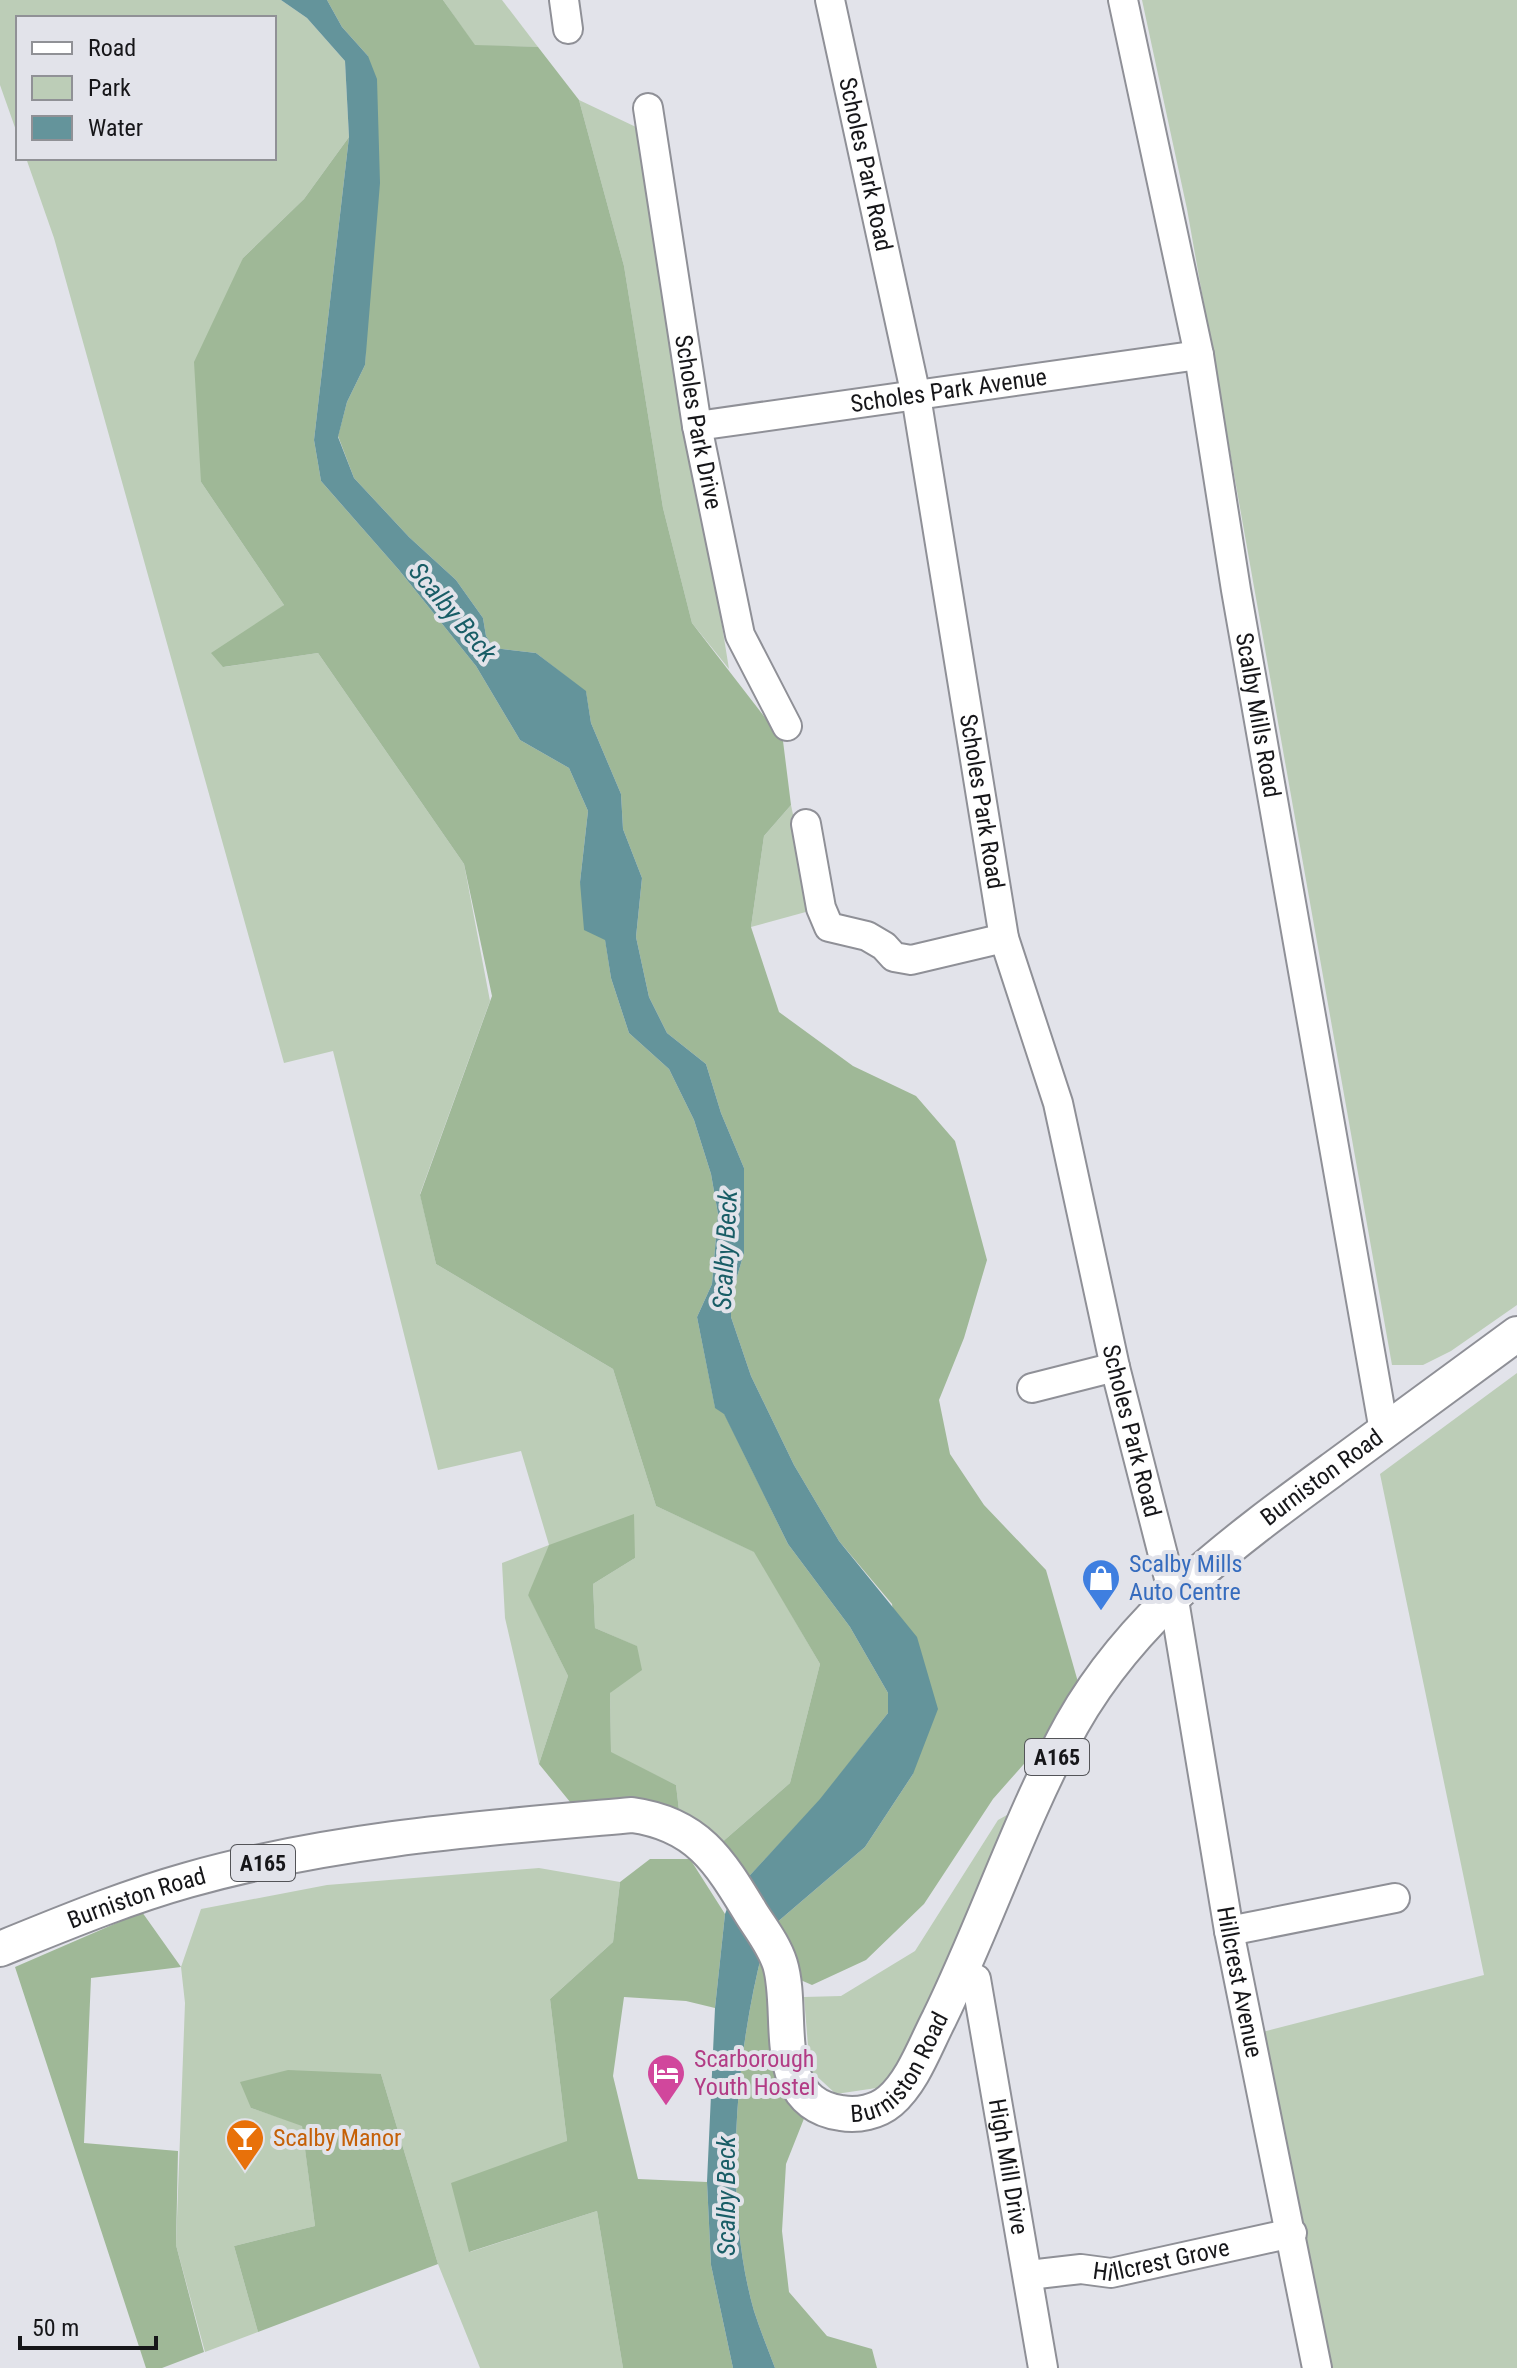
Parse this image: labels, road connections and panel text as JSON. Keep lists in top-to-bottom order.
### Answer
{
  "streets": {
    "main road": ["Burniston Road", "A165"],
    "street": [
      "Scholes Park Road",
      "Scholes Park Avenue",
      "Scholes Park Drive",
      "Scalby Mills Road",
      "Hillcrest Avenue",
      "High Mill Drive",
      "Hillcrest Grove"
    ]
  },
  "crossings": [
    ["Scholes Park Road", "Scholes Park Avenue"],
    ["Scholes Park Road", "Burniston Road"],
    ["Scholes Park Road", "Hillcrest Avenue"],
    ["Scholes Park Avenue", "Scholes Park Drive"],
    ["Scholes Park Avenue", "Scalby Mills Road"],
    ["Scalby Mills Road", "Burniston Road"],
    ["Burniston Road", "Hillcrest Avenue"],
    ["Burniston Road", "High Mill Drive"],
    ["Hillcrest Avenue", "Hillcrest Grove"],
    ["High Mill Drive", "Hillcrest Grove"]
  ],
  "water": ["Scalby Beck"],
  "places": {
    "shop": ["Scalby Mills Auto Centre"],
    "hotel": ["Scarborough Youth Hostel"],
    "bar": ["Scalby Manor"]
  },
  "legend": ["Road", "Park", "Water"],
  "scale_bar": "50 m"
}
